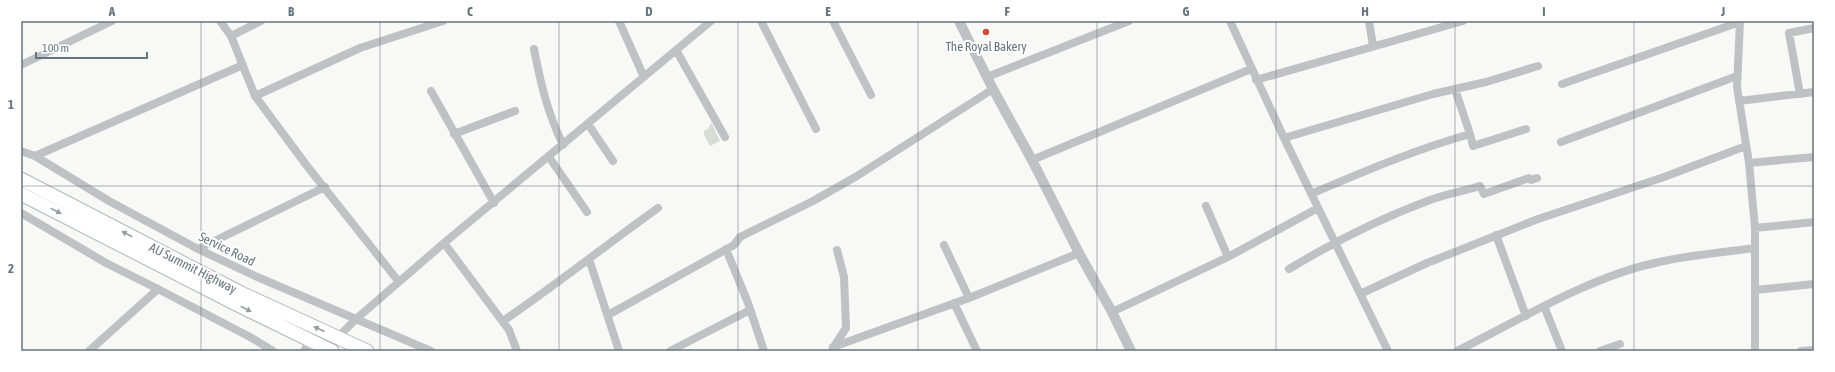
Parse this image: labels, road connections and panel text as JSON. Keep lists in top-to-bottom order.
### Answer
{
  "streets": {
    "main road": ["AU Summit Highway"],
    "street": ["Service Road"]
  },
  "places": ["The Royal Bakery"],
  "scale_bar": "100 m",
  "grid": {
    "columns": [
      "A",
      "B",
      "C",
      "D",
      "E",
      "F",
      "G",
      "H",
      "I",
      "J"
    ],
    "rows": ["1", "2"]
  }
}
